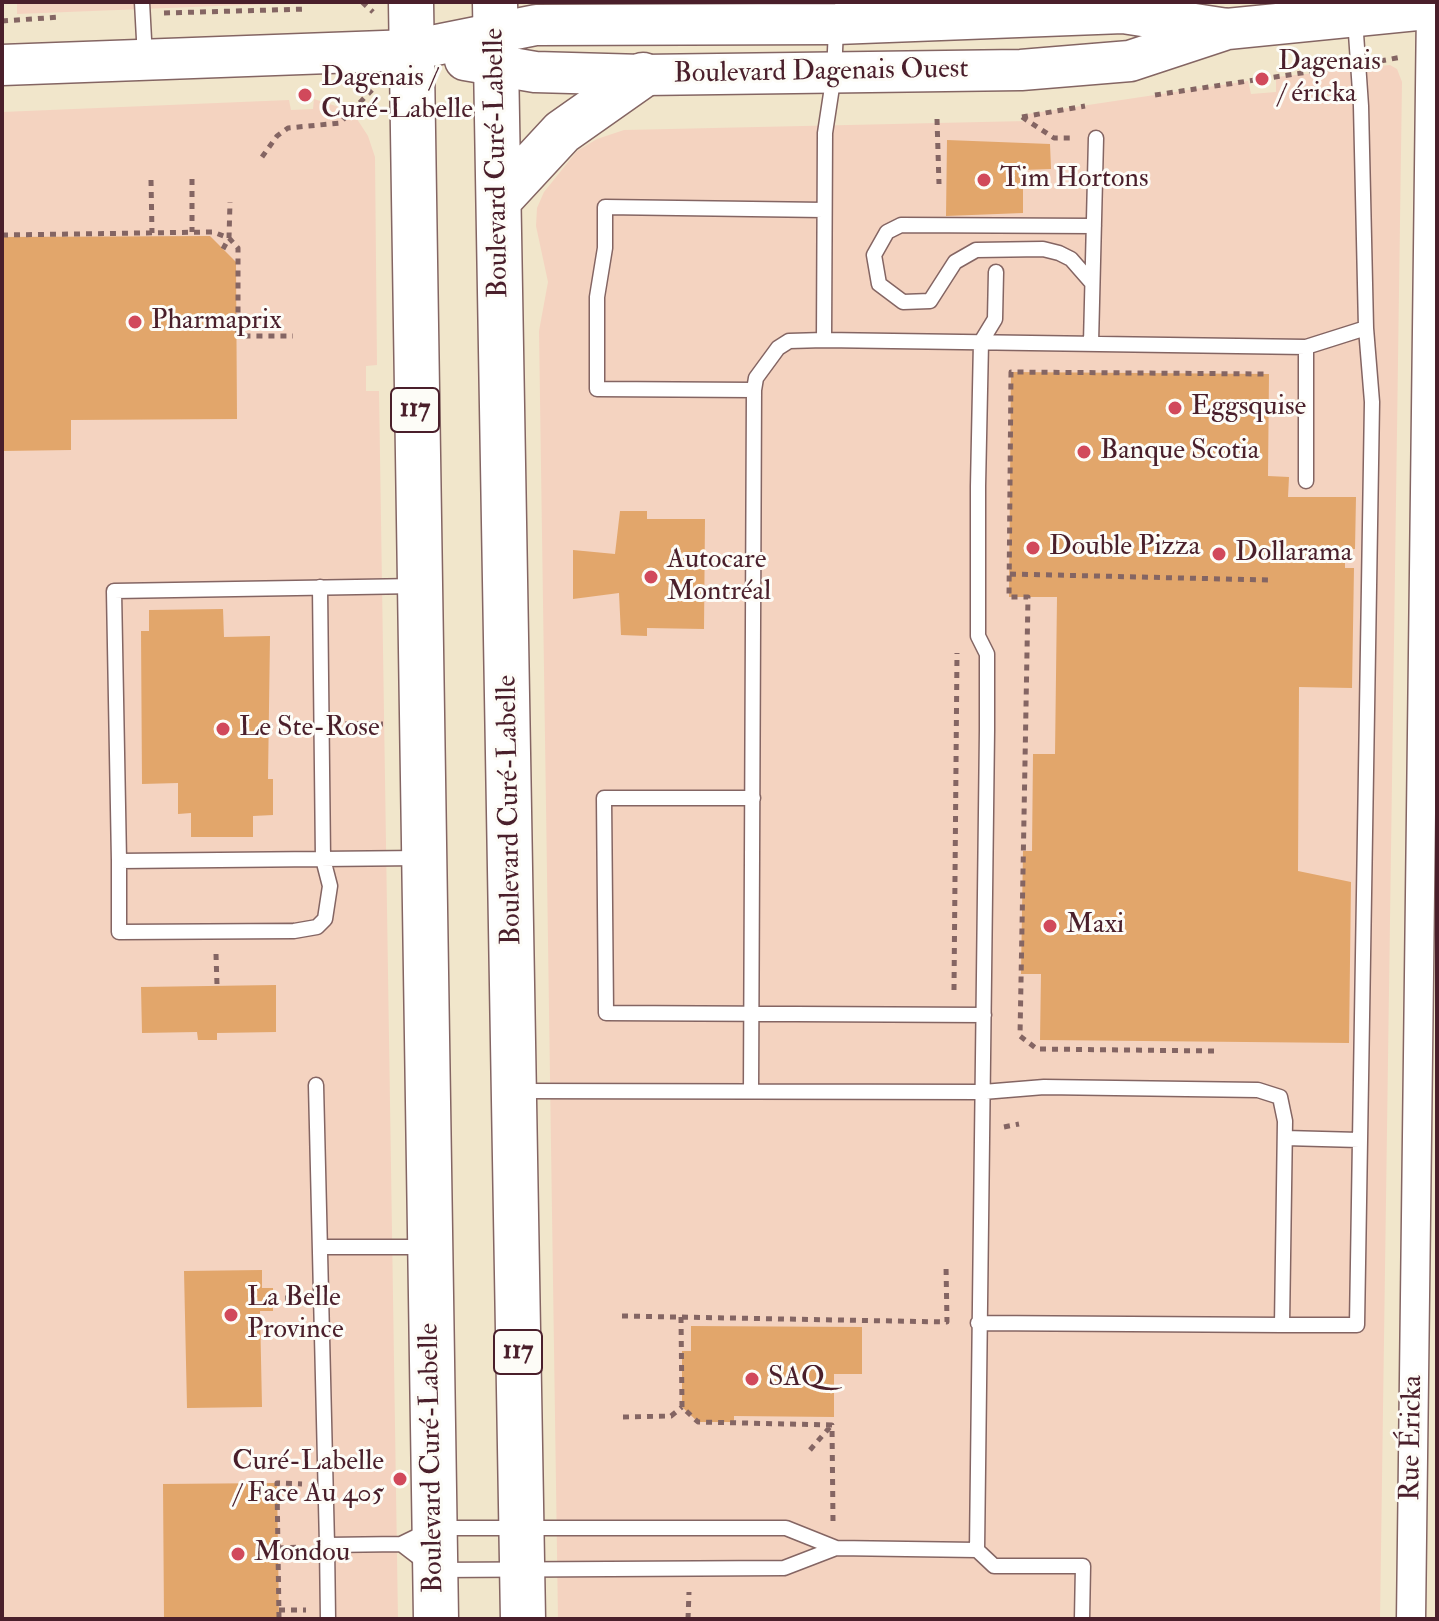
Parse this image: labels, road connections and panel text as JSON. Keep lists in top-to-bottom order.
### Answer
{
  "streets": {
    "main road": ["Boulevard Dagenais Ouest", "Boulevard Curé-Labelle", "117"],
    "street": ["Rue Éricka"]
  },
  "crossings": [
    ["Boulevard Dagenais Ouest", "Boulevard Curé-Labelle"],
    ["Boulevard Dagenais Ouest", "Rue Éricka"]
  ],
  "places": [
    "Dagenais / éricka",
    "Dagenais / Curé-Labelle",
    "Tim Hortons",
    "Pharmaprix",
    "Eggsquise",
    "Banque Scotia",
    "Double Pizza",
    "Dollarama",
    "Autocare Montréal",
    "Le Ste-Rose",
    "Maxi",
    "La Belle Province",
    "SAQ",
    "Curé-Labelle / Face Au 405",
    "Mondou"
  ]
}
